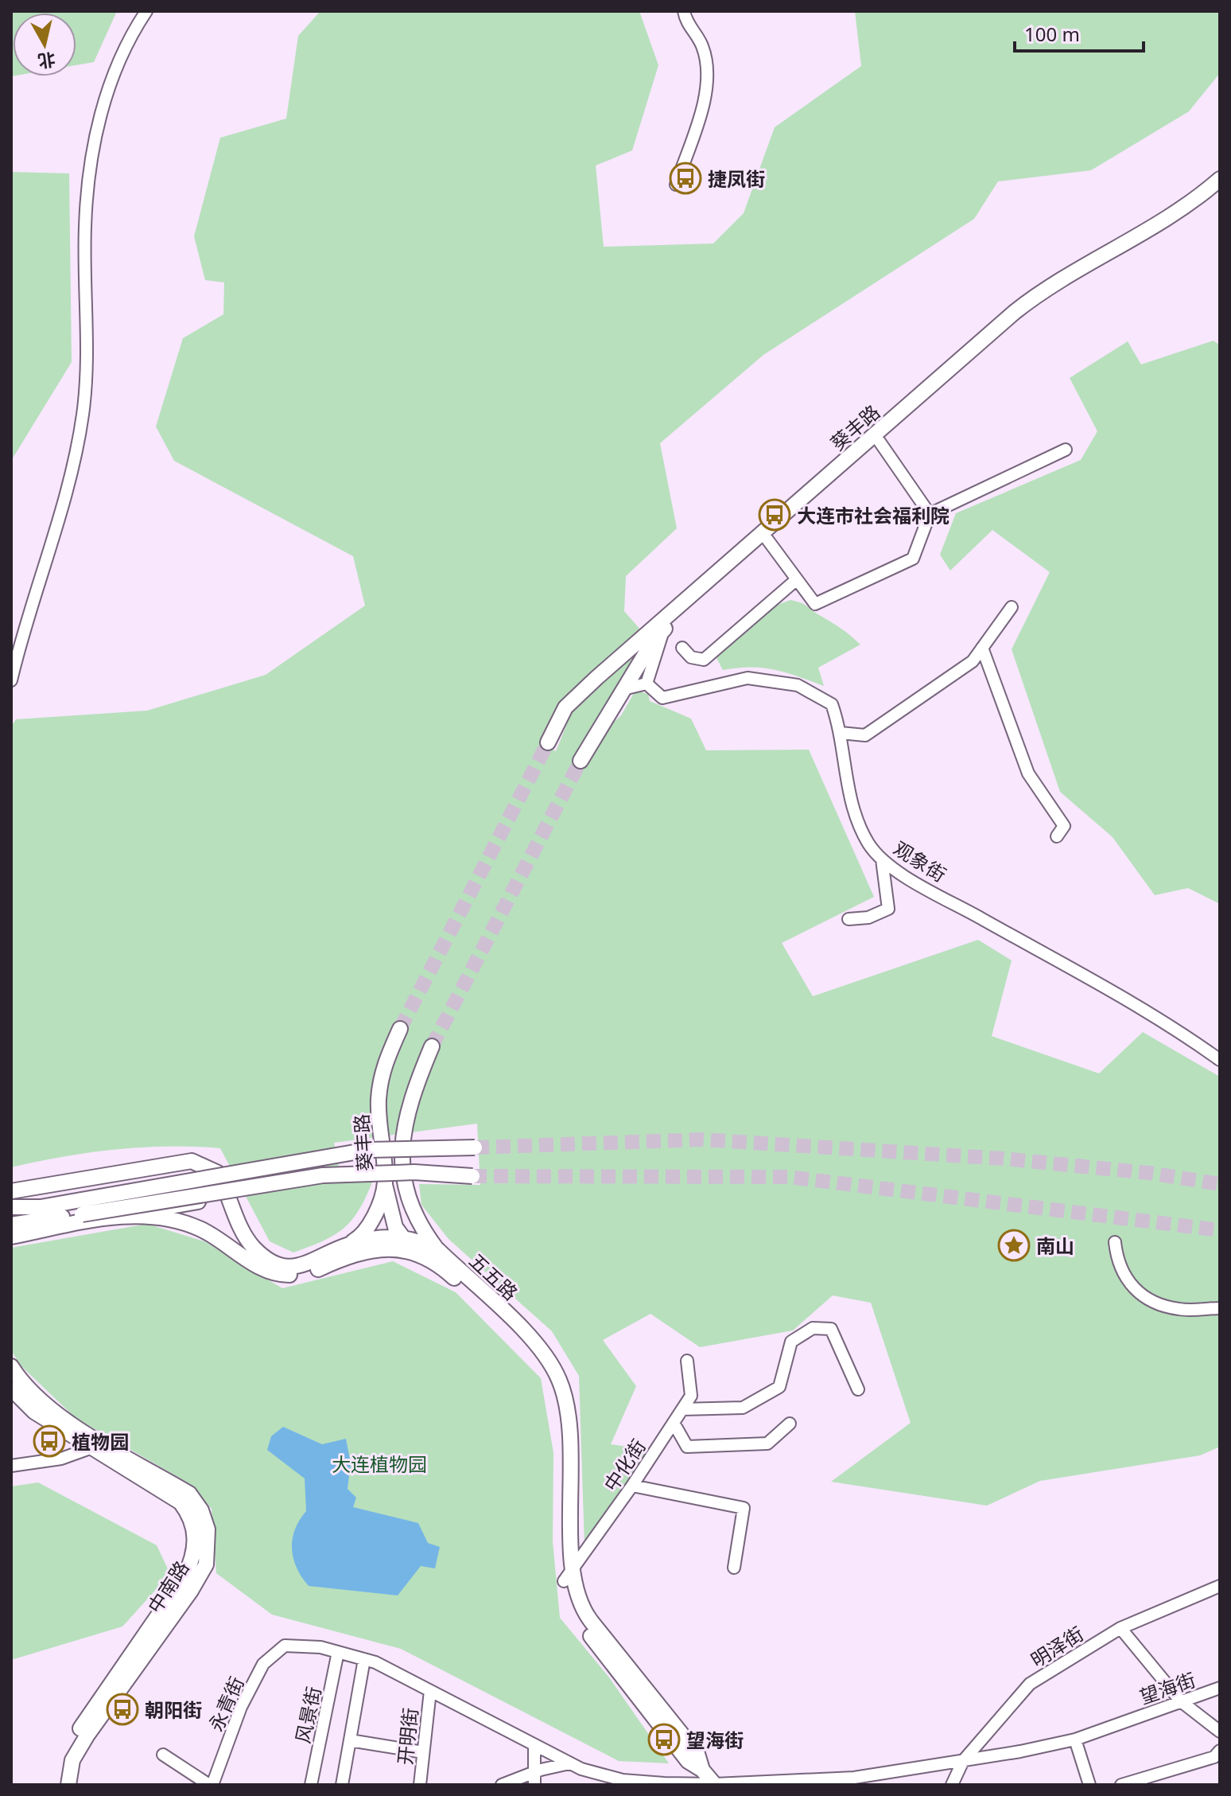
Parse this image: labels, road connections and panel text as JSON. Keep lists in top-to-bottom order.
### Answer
{
  "streets": {
    "main road": ["葵丰路", "五五路", "中南路"],
    "street": [
      "观象街",
      "中化街",
      "明泽街",
      "望海街",
      "永青街",
      "风景街",
      "开明街"
    ]
  },
  "crossings": [
    ["葵丰路", "五五路"],
    ["五五路", "中化街"],
    ["五五路", "望海街"],
    ["明泽街", "望海街"],
    ["望海街", "永青街"],
    ["望海街", "风景街"],
    ["望海街", "开明街"]
  ],
  "parks": ["大连植物园"],
  "places": {
    "bus stop": [
      "捷凤街",
      "大连市社会福利院",
      "植物园",
      "朝阳街",
      "望海街"
    ],
    "place": ["南山"]
  },
  "scale_bar": "100 m",
  "north": "bottom"
}
